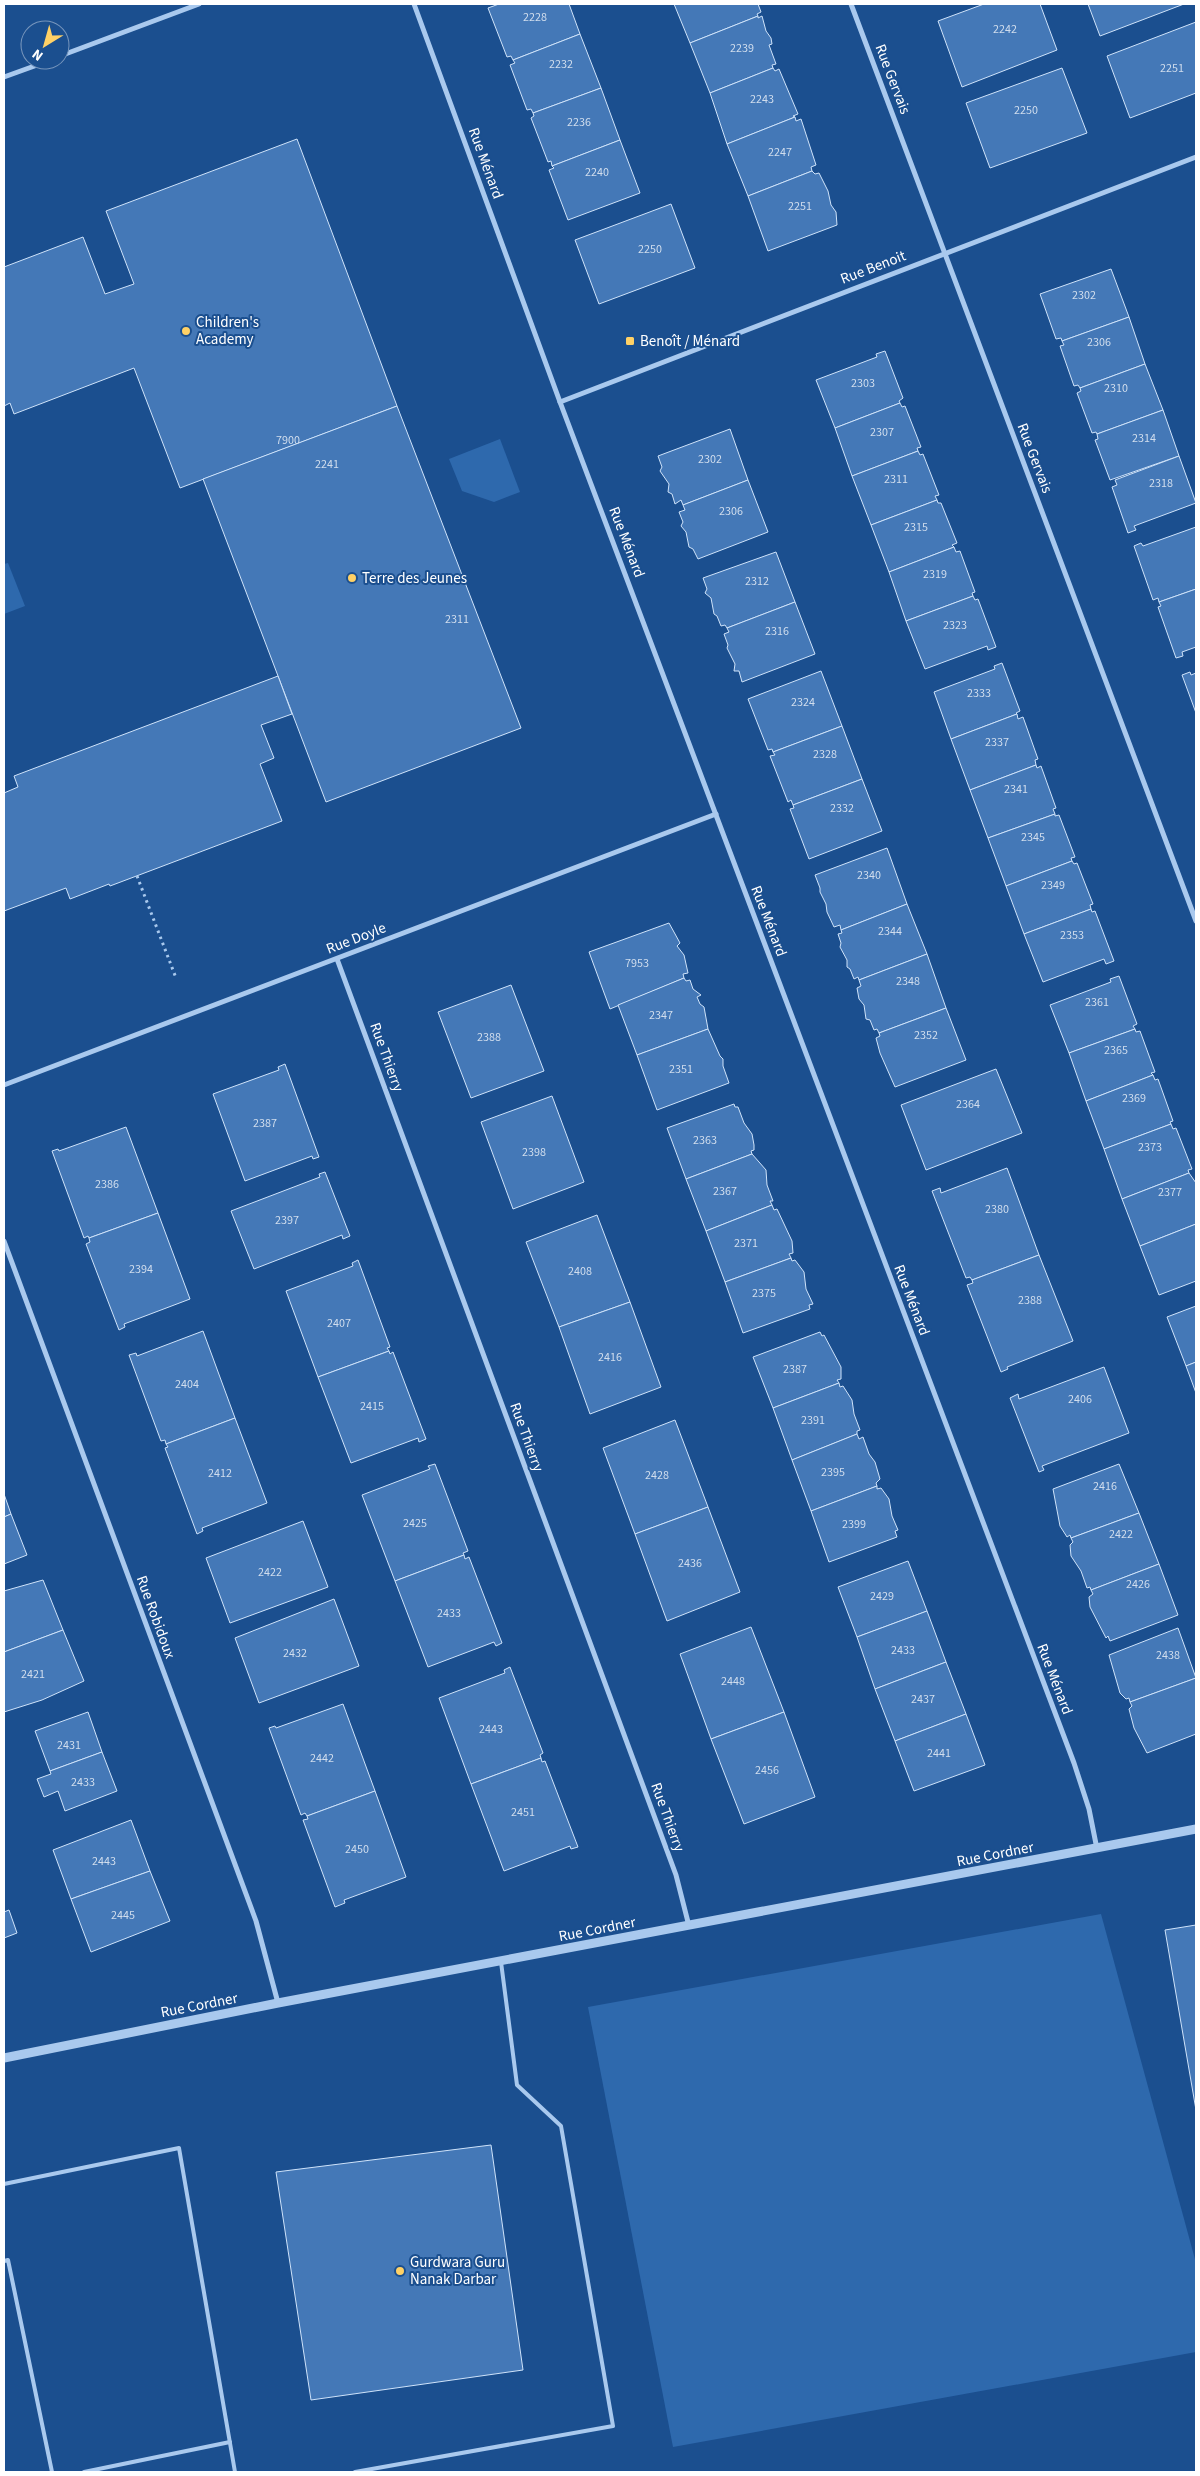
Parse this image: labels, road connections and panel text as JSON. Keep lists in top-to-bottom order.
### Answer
{
  "streets": {
    "street": [
      "Rue Gervais",
      "Rue Ménard",
      "Rue Benoit",
      "Rue Doyle",
      "Rue Thierry",
      "Rue Robidoux",
      "Rue Cordner"
    ]
  },
  "crossings": [
    ["Rue Gervais", "Rue Benoit"],
    ["Rue Ménard", "Rue Benoit"],
    ["Rue Ménard", "Rue Doyle"],
    ["Rue Ménard", "Rue Cordner"],
    ["Rue Doyle", "Rue Thierry"],
    ["Rue Thierry", "Rue Cordner"],
    ["Rue Robidoux", "Rue Cordner"]
  ],
  "places": {
    "other": ["Children's Academy", "Terre des Jeunes", "Gurdwara Guru Nanak Darbar"],
    "transit": ["Benoît / Ménard"]
  },
  "house_numbers": [
    "2228",
    "2242",
    "2239",
    "2232",
    "2251",
    "2243",
    "2250",
    "2236",
    "2247",
    "2240",
    "2251",
    "2250",
    "2302",
    "2306",
    "2303",
    "2310",
    "2307",
    "2314",
    "7900",
    "2302",
    "2241",
    "2311",
    "2318",
    "2306",
    "2315",
    "2319",
    "2312",
    "2311",
    "2323",
    "2316",
    "2333",
    "2324",
    "2337",
    "2328",
    "2341",
    "2332",
    "2345",
    "2340",
    "2349",
    "2344",
    "2353",
    "7953",
    "2348",
    "2361",
    "2347",
    "2352",
    "2388",
    "2365",
    "2351",
    "2369",
    "2364",
    "2387",
    "2363",
    "2373",
    "2398",
    "2386",
    "2367",
    "2377",
    "2380",
    "2397",
    "2371",
    "2394",
    "2408",
    "2375",
    "2388",
    "2407",
    "2416",
    "2387",
    "2404",
    "2406",
    "2415",
    "2391",
    "2395",
    "2412",
    "2428",
    "2416",
    "2425",
    "2399",
    "2422",
    "2436",
    "2422",
    "2426",
    "2429",
    "2433",
    "2433",
    "2432",
    "2438",
    "2421",
    "2448",
    "2437",
    "2443",
    "2431",
    "2441",
    "2442",
    "2456",
    "2433",
    "2451",
    "2450",
    "2443",
    "2445"
  ],
  "north": "bottom left"
}
